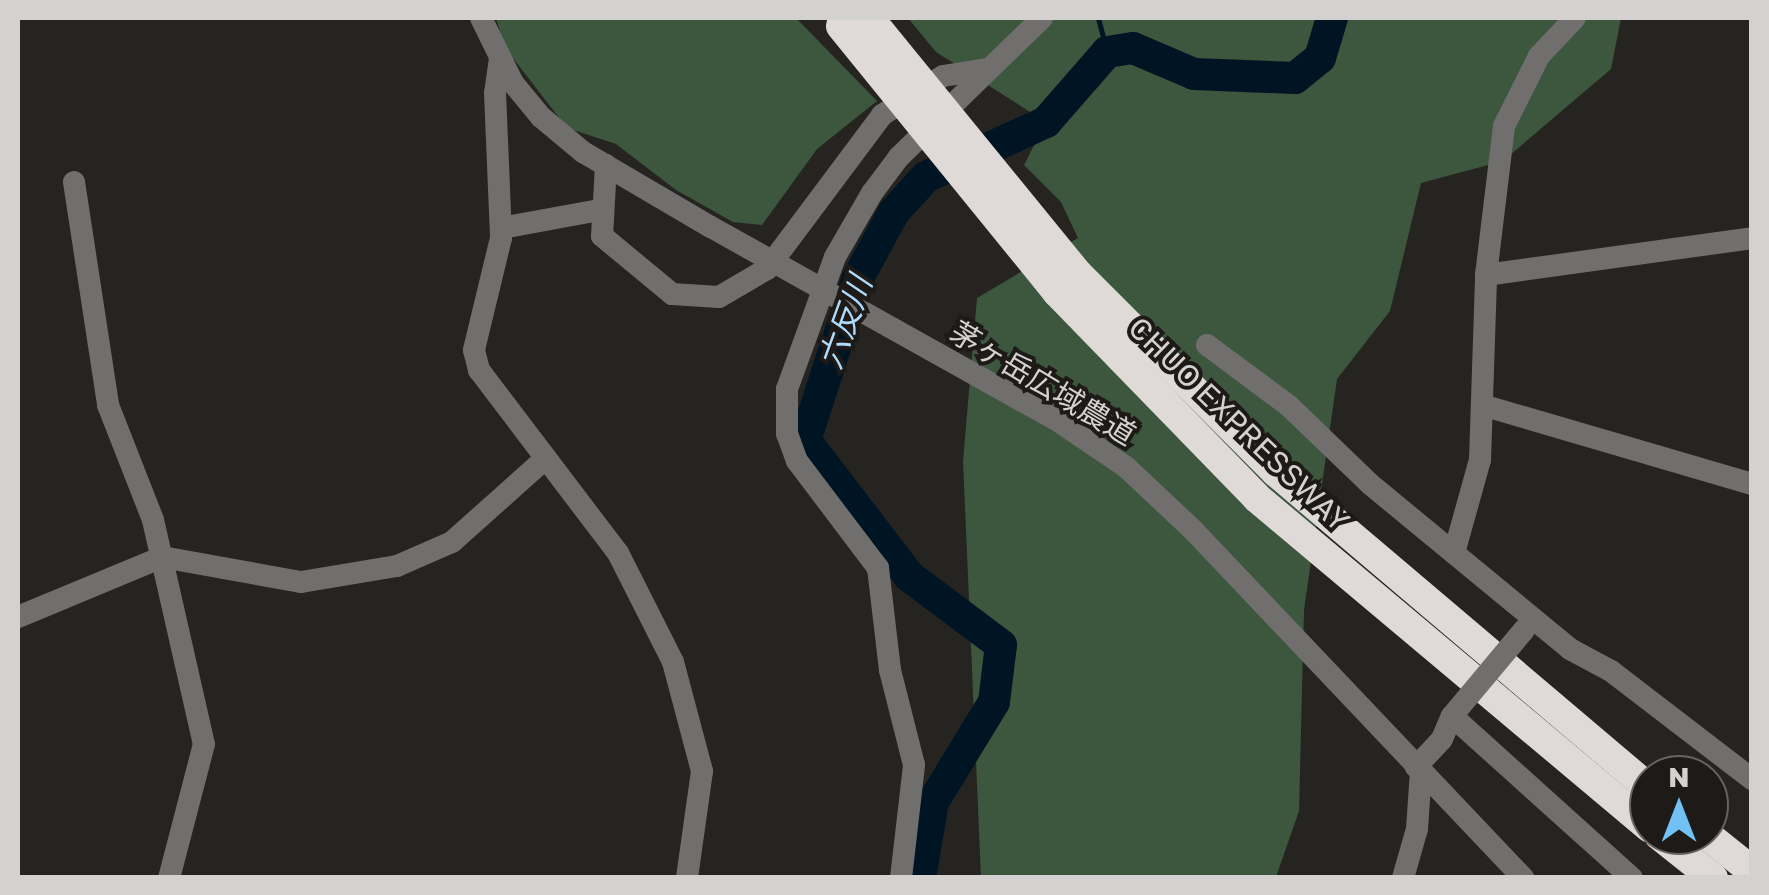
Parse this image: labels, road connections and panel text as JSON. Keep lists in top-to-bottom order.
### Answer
{
  "streets": {
    "highway": ["CHUO EXPRESSWAY"],
    "street": ["茅ヶ岳広域農道"]
  },
  "water": ["六反川"],
  "north": "top"
}
